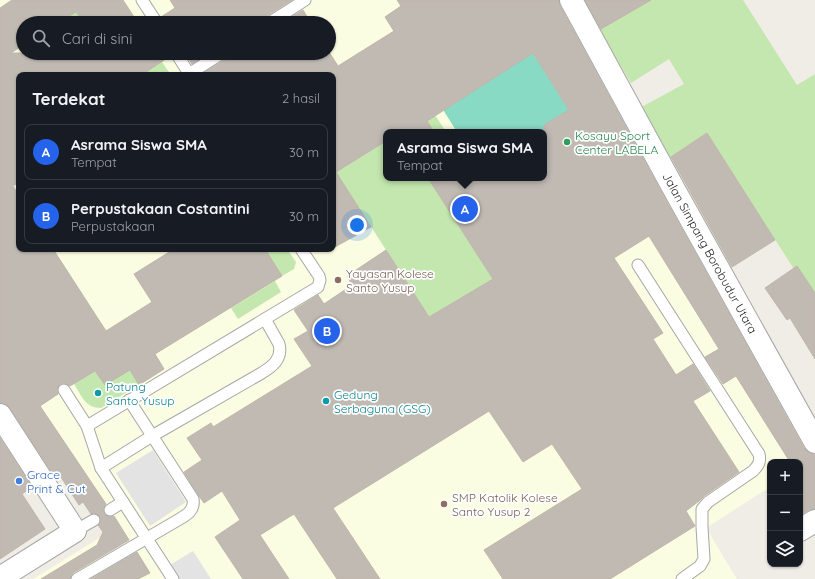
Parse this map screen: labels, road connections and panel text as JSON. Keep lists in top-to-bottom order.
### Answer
{
  "streets": {
    "street": ["Jalan Simpang Borobudur Utara"]
  },
  "places": [
    "Kosayu Sport Center LABELA",
    "Yayasan Kolese Santo Yusup",
    "Patung Santo Yusup",
    "Gedung Serbaguna (GSG)",
    "Grace Print & Cut",
    "SMP Katolik Kolese Santo Yusup 2"
  ],
  "page": {
    "search": "Cari di sini",
    "heading": ["Terdekat", "2 hasil"],
    "list": [
      {
        "mark": "A",
        "name": "Asrama Siswa SMA",
        "note": "Tempat",
        "value": "30 m"
      },
      {
        "mark": "B",
        "name": "Perpustakaan Costantini",
        "note": "Perpustakaan",
        "value": "30 m"
      }
    ],
    "popup": ["Asrama Siswa SMA", "Tempat"],
    "pins": ["A", "B"],
    "map_buttons": ["+", "−"]
  }
}
